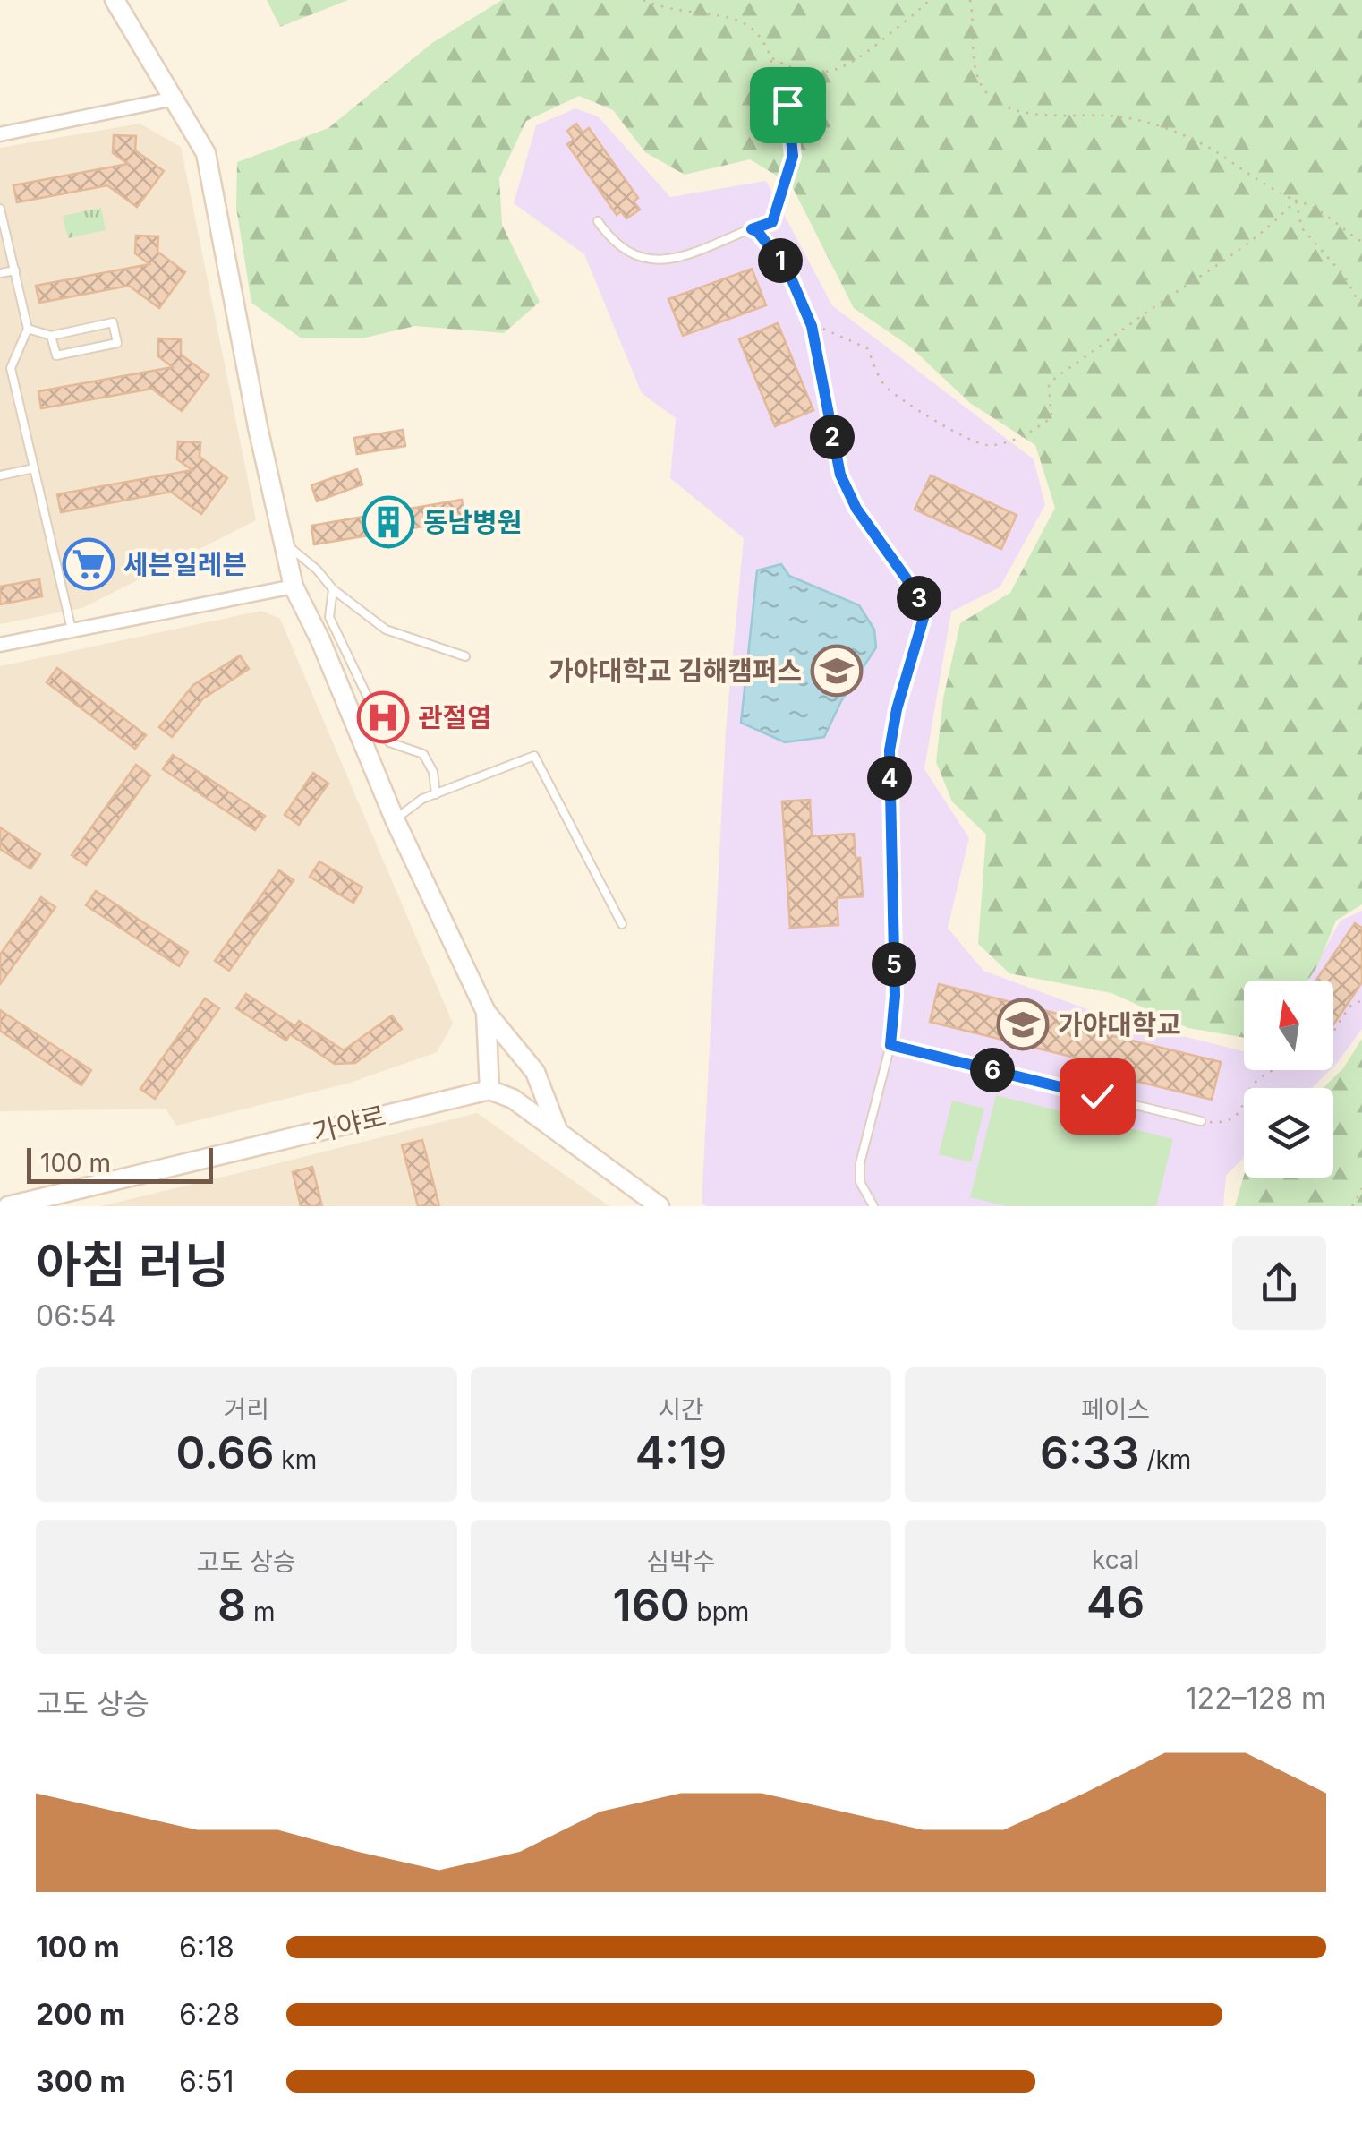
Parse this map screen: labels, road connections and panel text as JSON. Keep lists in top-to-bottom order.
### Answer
{
  "streets": {
    "street": ["가야로"]
  },
  "places": {
    "building": ["동남병원"],
    "supermarket": ["세븐일레븐"],
    "school or university": ["가야대학교 김해캠퍼스", "가야대학교"],
    "hospital": ["관절염"]
  },
  "scale_bar": "100 m",
  "north": "top",
  "page": {
    "pins": [
      "1",
      "2",
      "3",
      "4",
      "5",
      "6"
    ],
    "scale": "100 m",
    "heading": ["아침 러닝", "06:54"],
    "stats": [
      ["거리", "0.66 km"],
      ["시간", "4:19"],
      ["페이스", "6:33 /km"],
      ["고도 상승", "8 m"],
      ["심박수", "160 bpm"],
      ["kcal", "46"]
    ],
    "chart": ["고도 상승", "122–128 m"],
    "list": [
      {
        "name": "100 m",
        "note": "6:18"
      },
      {
        "name": "200 m",
        "note": "6:28"
      },
      {
        "name": "300 m",
        "note": "6:51"
      }
    ]
  }
}
